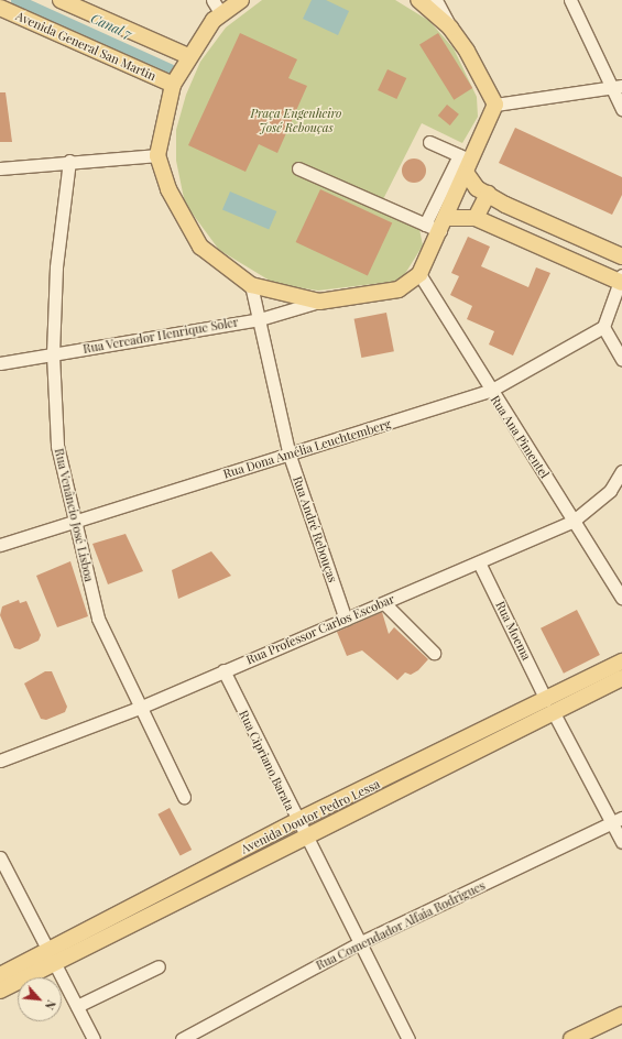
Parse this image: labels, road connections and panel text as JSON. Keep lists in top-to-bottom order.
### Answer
{
  "streets": {
    "main road": ["Avenida General San Martin", "Avenida Doutor Pedro Lessa"],
    "street": [
      "Rua Vereador Henrique Soler",
      "Rua Ana Pimentel",
      "Rua Dona Amélia Leuchtemberg",
      "Rua Venâncio José Lisboa",
      "Rua André Rebouças",
      "Rua Professor Carlos Escobar",
      "Rua Moema",
      "Rua Cipriano Barata",
      "Rua Comendador Alfaia Rodrigues"
    ]
  },
  "crossings": [
    ["Rua Vereador Henrique Soler", "Rua Venâncio José Lisboa"],
    ["Rua Vereador Henrique Soler", "Rua André Rebouças"],
    ["Rua Ana Pimentel", "Rua Dona Amélia Leuchtemberg"],
    ["Rua Ana Pimentel", "Rua Professor Carlos Escobar"],
    ["Rua Dona Amélia Leuchtemberg", "Rua Venâncio José Lisboa"],
    ["Rua Dona Amélia Leuchtemberg", "Rua André Rebouças"],
    ["Rua Venâncio José Lisboa", "Rua Professor Carlos Escobar"],
    ["Rua André Rebouças", "Rua Professor Carlos Escobar"],
    ["Rua Professor Carlos Escobar", "Rua Moema"],
    ["Rua Professor Carlos Escobar", "Rua Cipriano Barata"],
    ["Rua Moema", "Avenida Doutor Pedro Lessa"],
    ["Rua Cipriano Barata", "Avenida Doutor Pedro Lessa"],
    ["Rua Cipriano Barata", "Rua Comendador Alfaia Rodrigues"]
  ],
  "water": ["Canal 7"],
  "parks": ["Praça Engenheiro José Rebouças"],
  "north": "bottom right"
}
